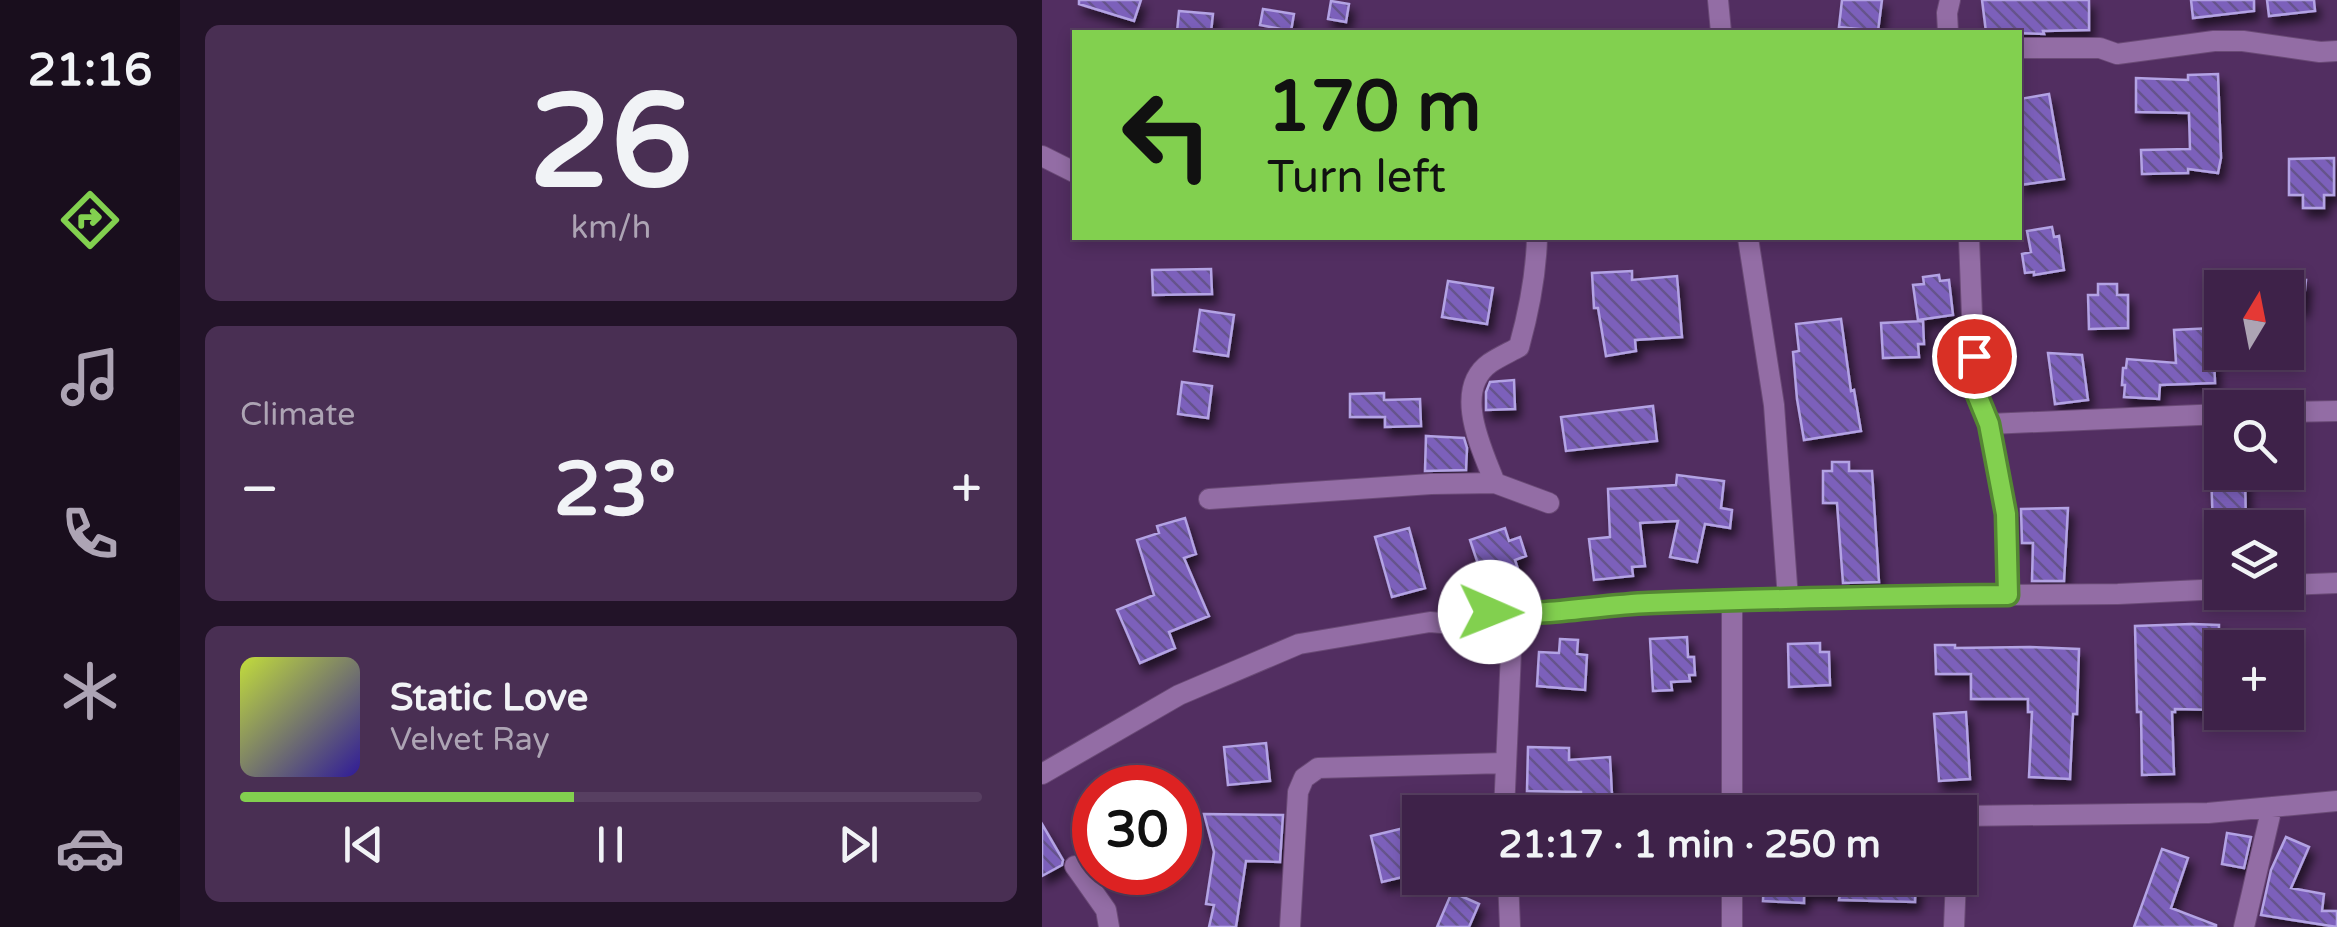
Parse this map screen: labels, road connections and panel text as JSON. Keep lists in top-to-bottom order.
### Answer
{
  "north": "top",
  "page": {
    "tabs": "21:16",
    "tile": [
      ["26", "km/h"],
      "Climate"
    ],
    "turn": ["170 m", "Turn left"],
    "map_buttons": "+",
    "heat": ["−", "23°", "+"],
    "song": ["Static Love", "Velvet Ray"],
    "limit": "30",
    "trip": "21:17 · 1 min · 250 m"
  }
}
